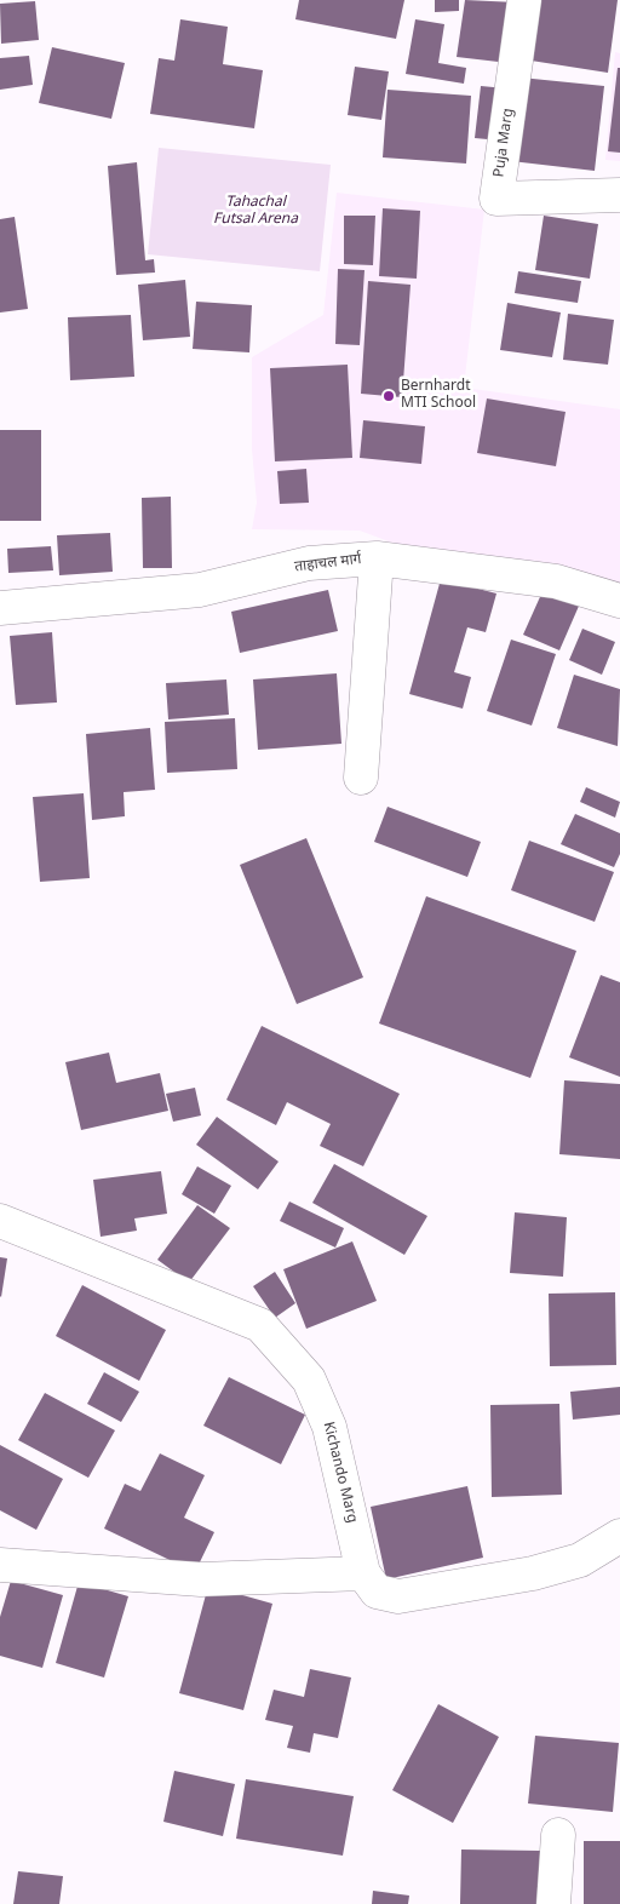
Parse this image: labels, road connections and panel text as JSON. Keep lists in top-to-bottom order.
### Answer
{
  "streets": {
    "street": ["Puja Marg", "ताहाचल मार्ग", "Kichando Marg"]
  },
  "parks": ["Tahachal Futsal Arena"],
  "places": ["Bernhardt MTI School"]
}
